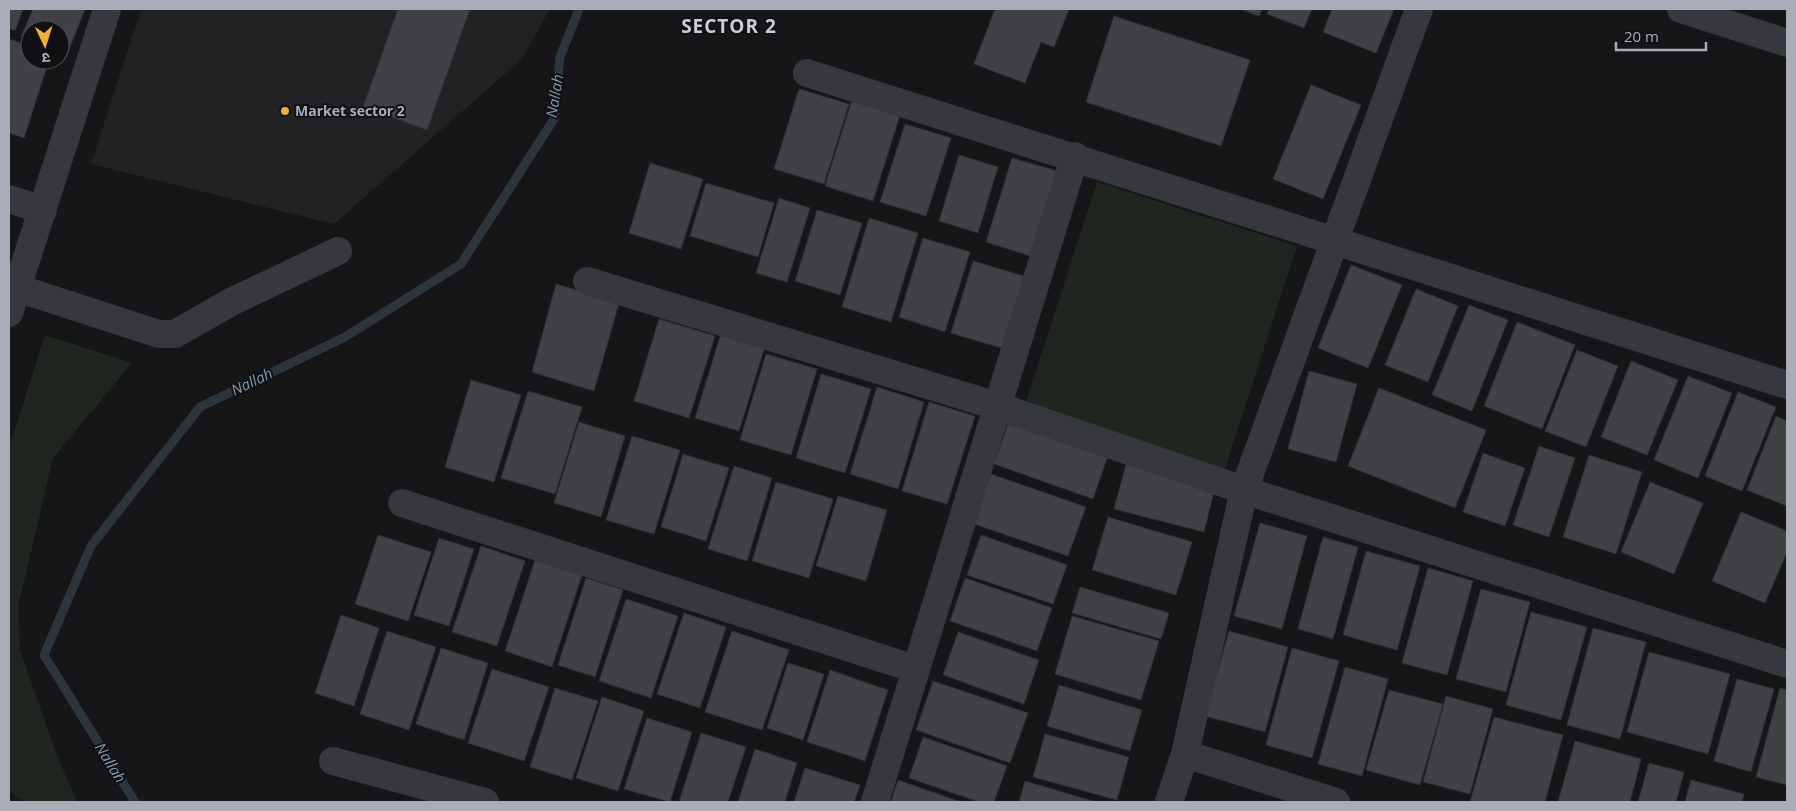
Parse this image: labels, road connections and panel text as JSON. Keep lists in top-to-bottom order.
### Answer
{
  "districts": ["SECTOR 2"],
  "water": ["Nallah"],
  "places": ["Market sector 2"],
  "scale_bar": "20 m",
  "north": "bottom"
}
